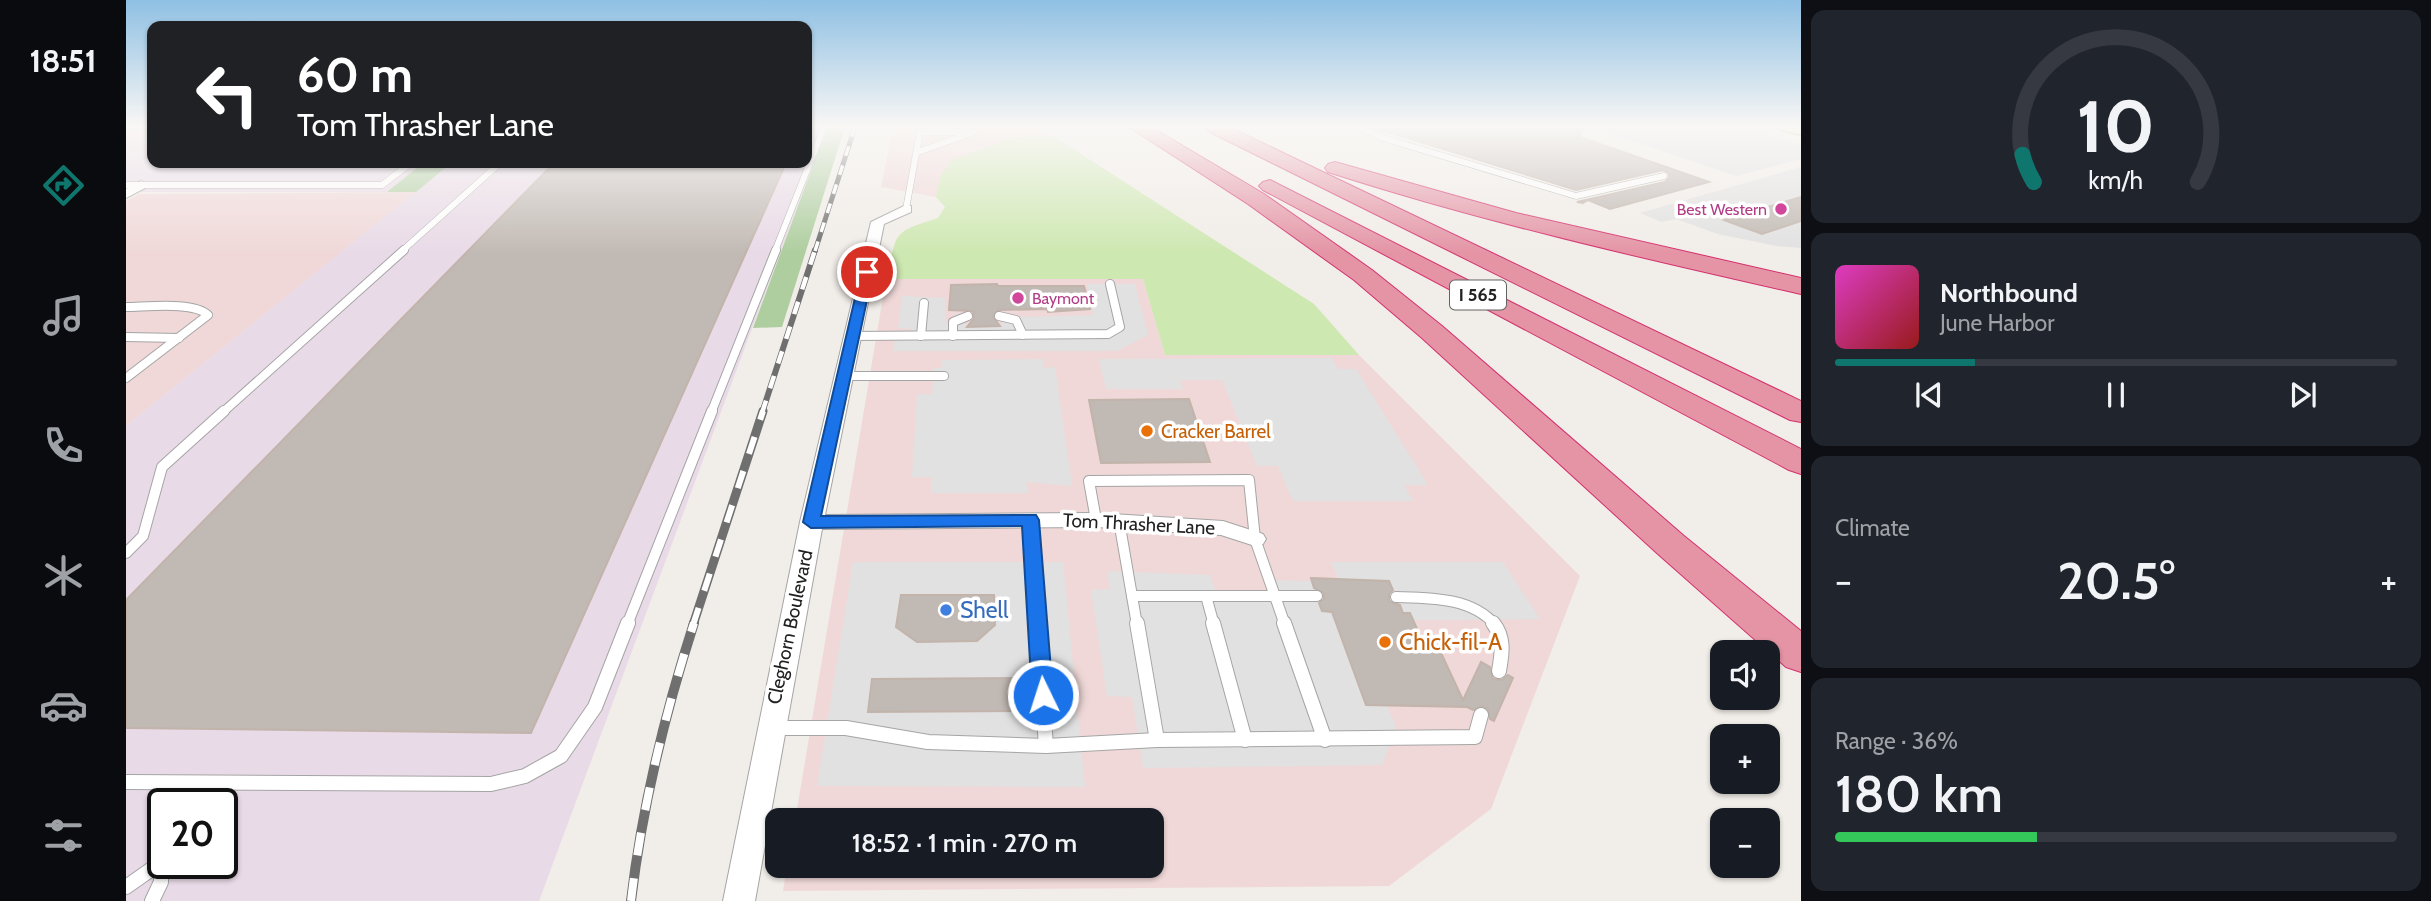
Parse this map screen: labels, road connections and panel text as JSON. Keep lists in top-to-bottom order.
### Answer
{
  "streets": {
    "highway": ["I 565"],
    "street": ["Tom Thrasher Lane", "Cleghorn Boulevard"]
  },
  "crossings": [
    ["Tom Thrasher Lane", "Cleghorn Boulevard"]
  ],
  "places": [
    "Best Western",
    "Baymont",
    "Cracker Barrel",
    "Shell",
    "Chick-fil-A"
  ],
  "page": {
    "tabs": "18:51",
    "turn": ["60 m", "Tom Thrasher Lane"],
    "song": ["Northbound", "June Harbor"],
    "tile": [
      "Climate",
      ["Range · 36%", "180 km"]
    ],
    "heat": ["−", "20.5°", "+"],
    "map_buttons": ["+", "−"],
    "limit": "20",
    "trip": "18:52 · 1 min · 270 m",
    "gauge": ["10", "km/h"]
  }
}
